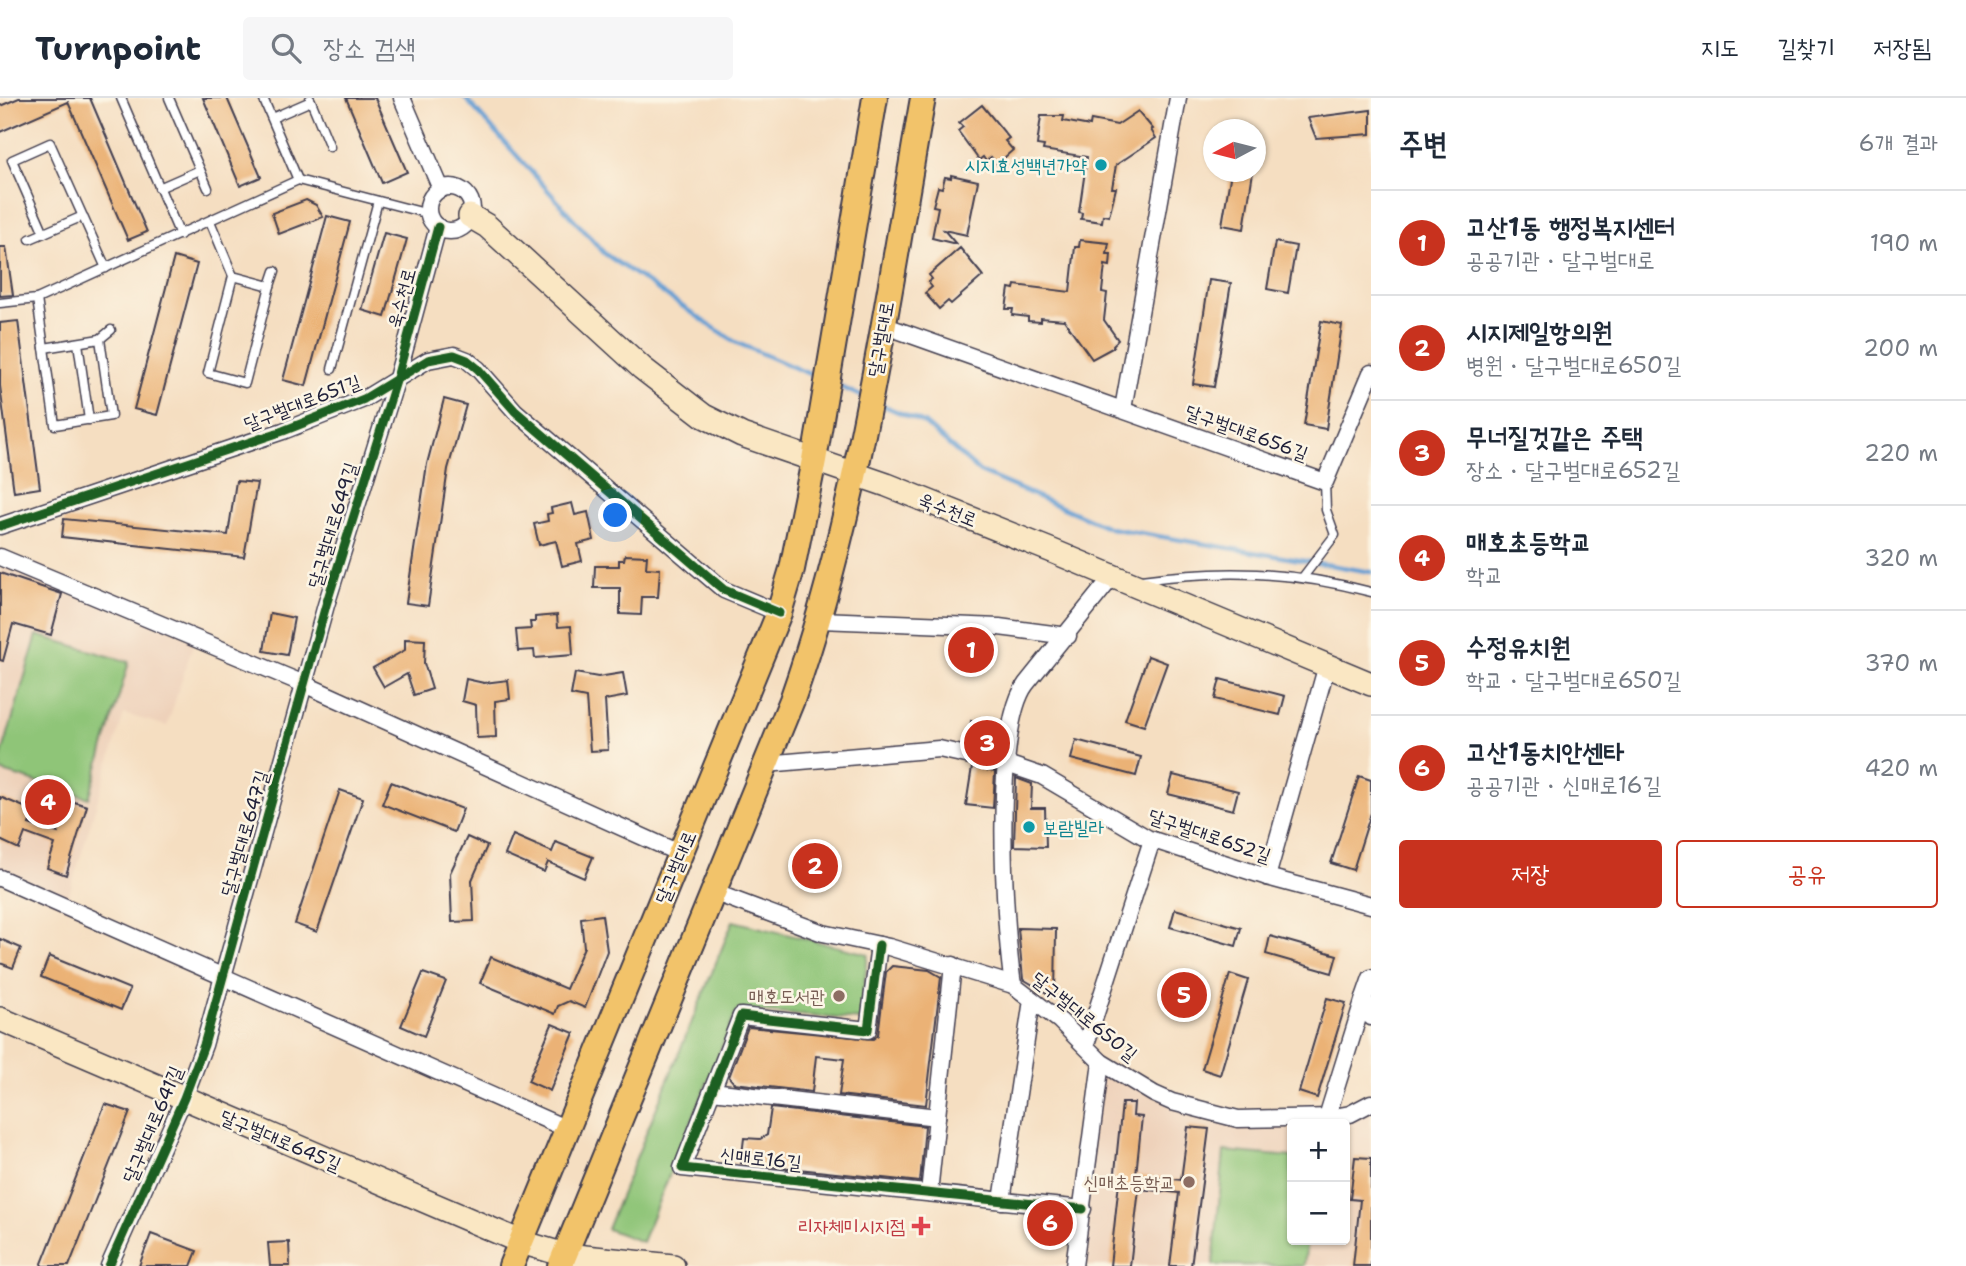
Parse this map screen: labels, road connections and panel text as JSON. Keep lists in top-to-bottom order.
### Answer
{
  "streets": {
    "main road": ["욱수천로", "달구벌대로", "달구벌대로645길"],
    "street": [
      "달구벌대로651길",
      "달구벌대로656길",
      "달구벌대로649길",
      "달구벌대로647길",
      "달구벌대로652길",
      "달구벌대로650길",
      "달구벌대로641길",
      "신매로16길"
    ]
  },
  "crossings": [
    ["욱수천로", "달구벌대로"],
    ["욱수천로", "달구벌대로651길"],
    ["욱수천로", "달구벌대로649길"],
    ["달구벌대로", "달구벌대로651길"],
    ["달구벌대로", "달구벌대로656길"],
    ["달구벌대로", "달구벌대로652길"],
    ["달구벌대로", "달구벌대로650길"],
    ["달구벌대로", "달구벌대로645길"],
    ["달구벌대로651길", "달구벌대로649길"],
    ["달구벌대로649길", "달구벌대로647길"],
    ["달구벌대로647길", "달구벌대로641길"],
    ["달구벌대로652길", "달구벌대로650길"],
    ["달구벌대로650길", "신매로16길"],
    ["달구벌대로641길", "달구벌대로645길"]
  ],
  "places": {
    "other": [
      "시지효성백년가약",
      "보람빌라",
      "매호도서관",
      "신매초등학교"
    ],
    "health": ["리자체미시지점"]
  },
  "north": "left",
  "page": {
    "header": "Turnpoint",
    "search": "장소 검색",
    "nav": ["지도", "길찾기", "저장됨"],
    "heading": ["주변", "6개 결과"],
    "list": [
      {
        "mark": "1",
        "name": "고산1동 행정복지센터",
        "note": "공공기관 · 달구벌대로",
        "value": "190 m"
      },
      {
        "mark": "2",
        "name": "시지제일항의원",
        "note": "병원 · 달구벌대로650길",
        "value": "200 m"
      },
      {
        "mark": "3",
        "name": "무너질것같은 주택",
        "note": "장소 · 달구벌대로652길",
        "value": "220 m"
      },
      {
        "mark": "4",
        "name": "매호초등학교",
        "note": "학교",
        "value": "320 m"
      },
      {
        "mark": "5",
        "name": "수정유치원",
        "note": "학교 · 달구벌대로650길",
        "value": "370 m"
      },
      {
        "mark": "6",
        "name": "고산1동치안센타",
        "note": "공공기관 · 신매로16길",
        "value": "420 m"
      }
    ],
    "pins": [
      "1",
      "3",
      "4",
      "2",
      "5",
      "6"
    ],
    "buttons": ["저장", "공유"],
    "map_buttons": ["+", "−"]
  }
}
